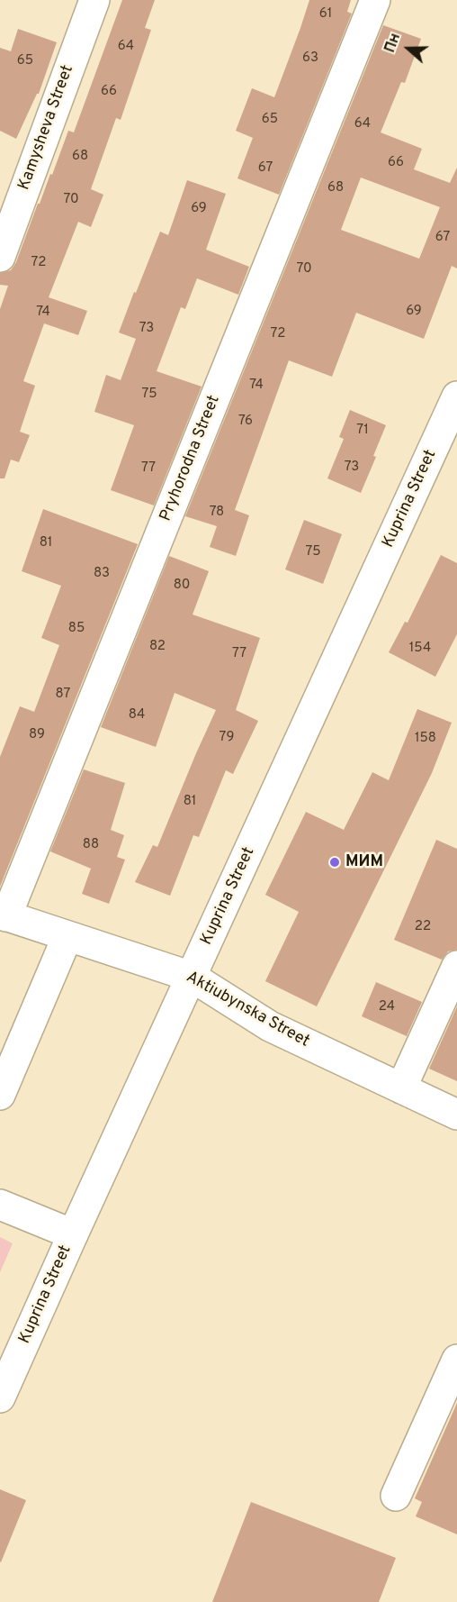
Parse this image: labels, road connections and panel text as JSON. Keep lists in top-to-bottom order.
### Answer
{
  "streets": {
    "street": [
      "Kamysheva Street",
      "Pryhorodna Street",
      "Kuprina Street",
      "Aktiubynska Street"
    ]
  },
  "crossings": [
    ["Pryhorodna Street", "Aktiubynska Street"],
    ["Kuprina Street", "Aktiubynska Street"]
  ],
  "places": ["МИМ"],
  "house_numbers": [
    "61",
    "64",
    "63",
    "65",
    "66",
    "65",
    "64",
    "68",
    "66",
    "67",
    "68",
    "70",
    "69",
    "67",
    "72",
    "70",
    "69",
    "74",
    "73",
    "72",
    "74",
    "75",
    "76",
    "71",
    "73",
    "77",
    "78",
    "81",
    "75",
    "83",
    "80",
    "85",
    "82",
    "154",
    "77",
    "87",
    "84",
    "89",
    "79",
    "158",
    "81",
    "88",
    "22",
    "24"
  ],
  "north": "left"
}
